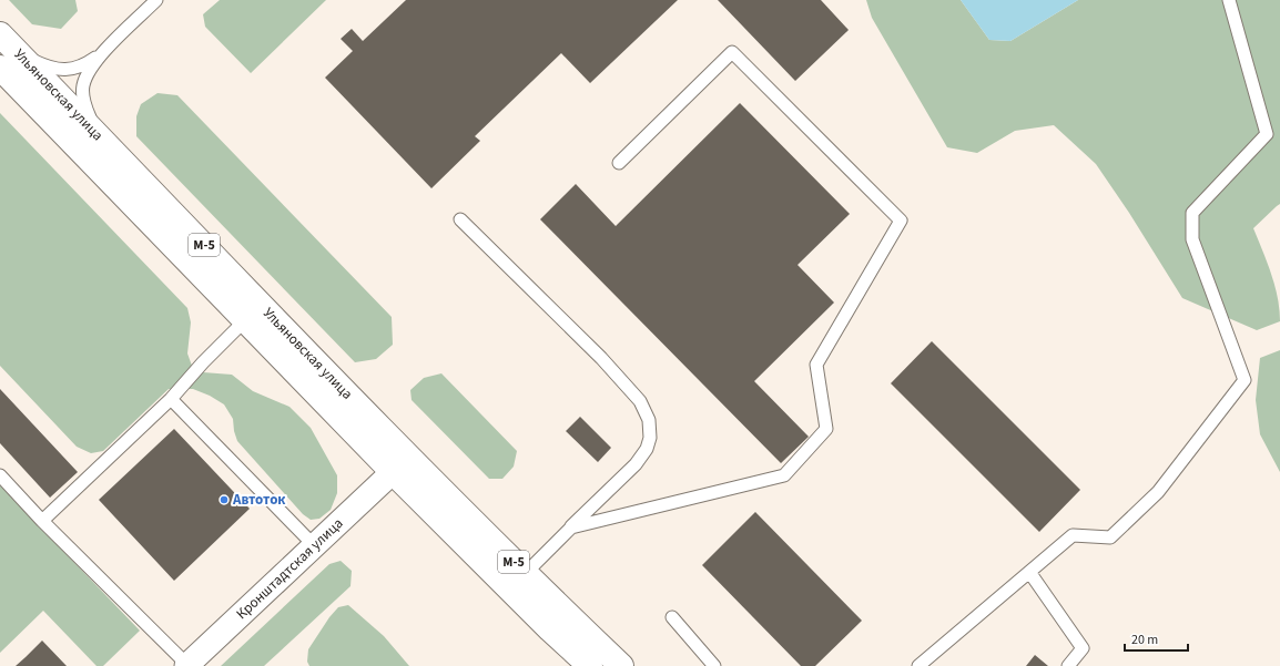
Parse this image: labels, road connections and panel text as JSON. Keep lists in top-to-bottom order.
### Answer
{
  "streets": {
    "highway": ["Ульяновская улица", "М-5"],
    "street": ["Кронштадтская улица"]
  },
  "crossings": [
    ["Ульяновская улица", "Кронштадтская улица"]
  ],
  "places": ["Автоток"],
  "scale_bar": "20 m"
}
